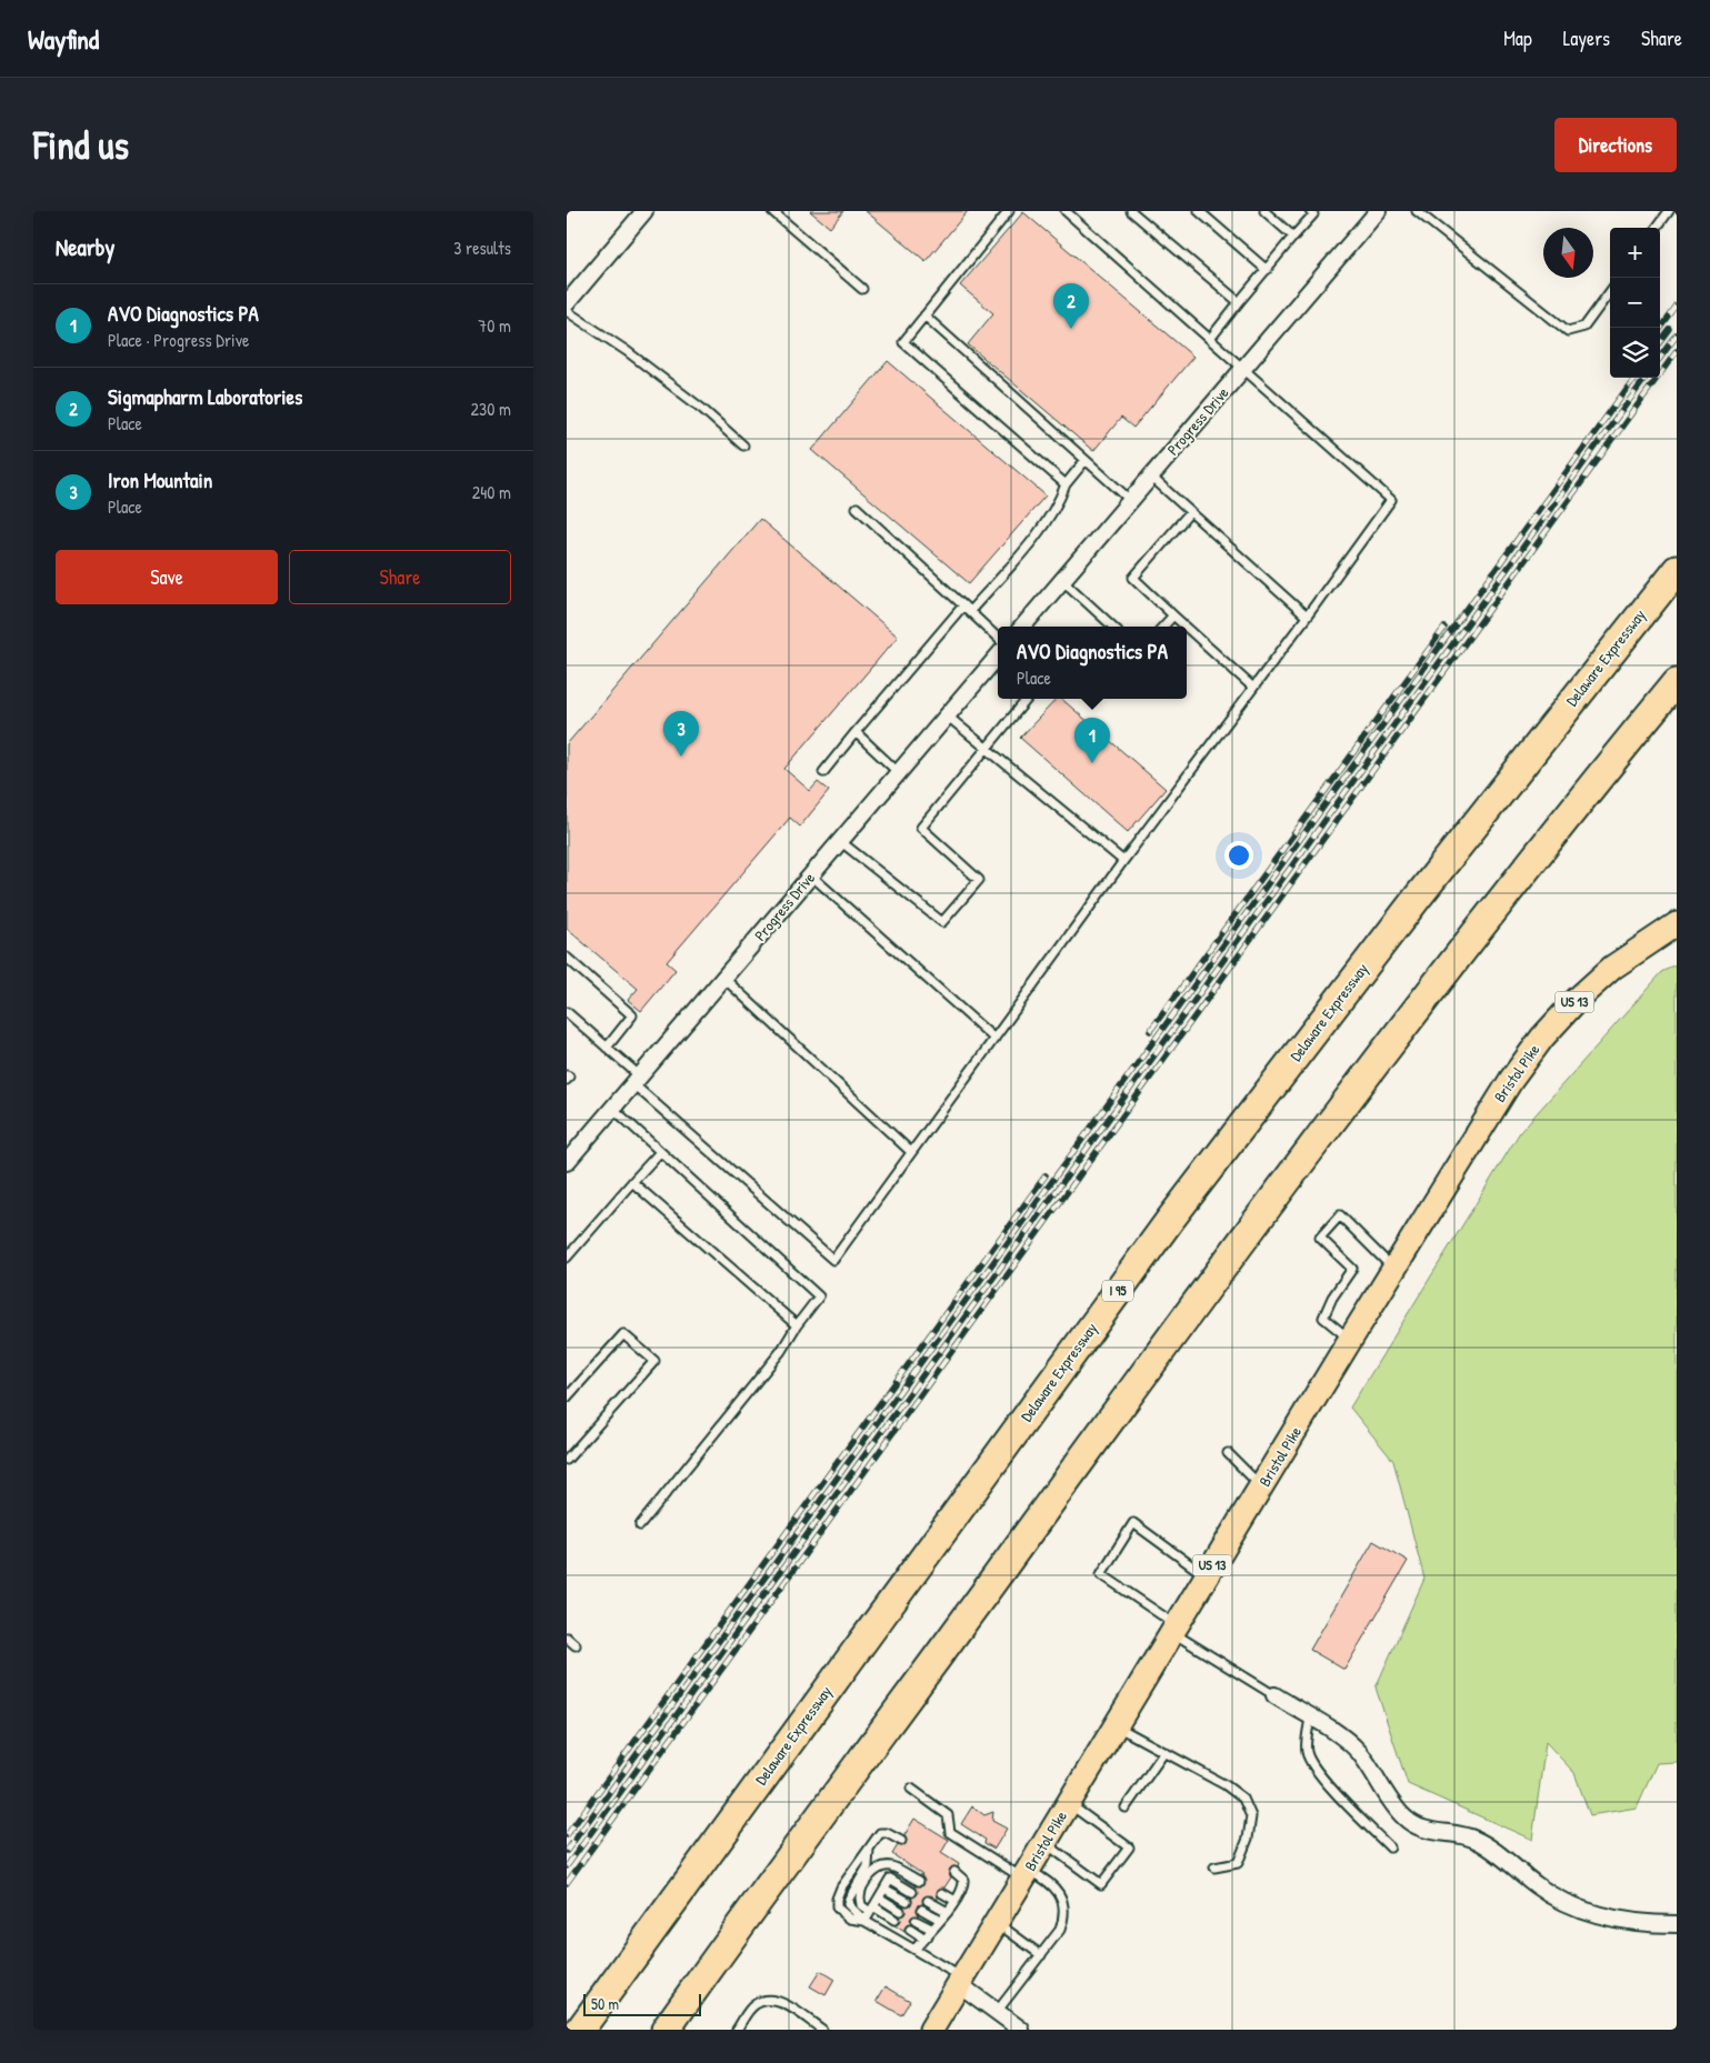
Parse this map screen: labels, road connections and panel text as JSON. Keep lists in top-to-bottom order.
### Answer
{
  "streets": {
    "highway": ["Delaware Expressway", "I 95"],
    "main road": ["US 13", "Bristol Pike"],
    "street": ["Progress Drive"]
  },
  "scale_bar": "50 m",
  "north": "bottom",
  "page": {
    "header": "Wayfind",
    "nav": ["Map", "Layers", "Share"],
    "buttons": [
      "Directions",
      ["Save", "Share"]
    ],
    "title": "Find us",
    "heading": ["Nearby", "3 results"],
    "map_buttons": ["+", "−"],
    "list": [
      {
        "mark": "1",
        "name": "AVO Diagnostics PA",
        "note": "Place · Progress Drive",
        "value": "70 m"
      },
      {
        "mark": "2",
        "name": "Sigmapharm Laboratories",
        "note": "Place",
        "value": "230 m"
      },
      {
        "mark": "3",
        "name": "Iron Mountain",
        "note": "Place",
        "value": "240 m"
      }
    ],
    "pins": ["2", "3", "1"],
    "popup": ["AVO Diagnostics PA", "Place"],
    "scale": "50 m"
  }
}
